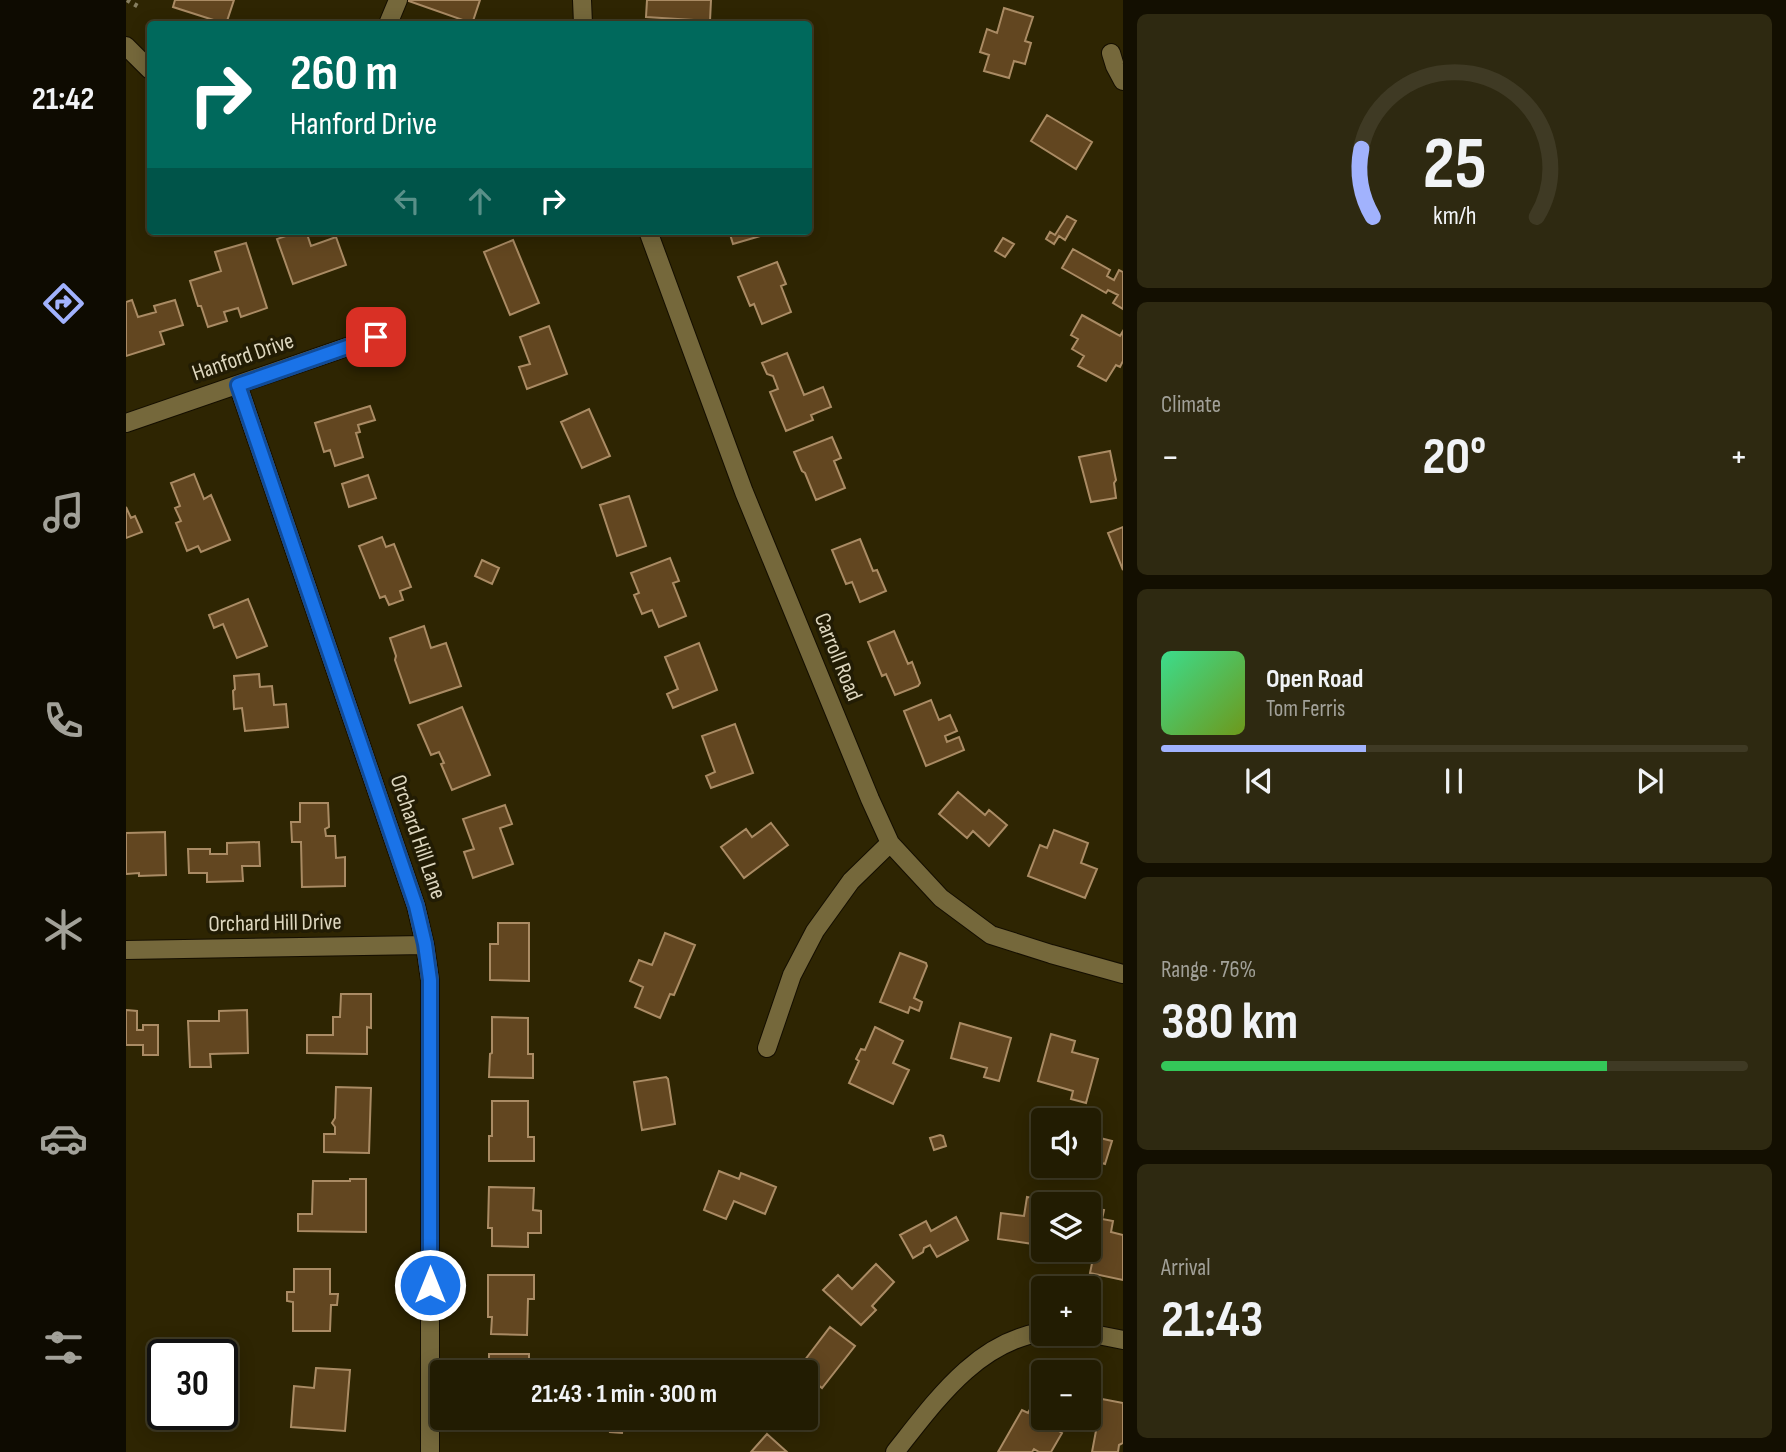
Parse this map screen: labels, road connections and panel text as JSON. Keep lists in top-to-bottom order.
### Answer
{
  "streets": {
    "street": [
      "Hanford Drive",
      "Carroll Road",
      "Orchard Hill Lane",
      "Orchard Hill Drive"
    ]
  },
  "crossings": [
    ["Hanford Drive", "Orchard Hill Lane"],
    ["Orchard Hill Lane", "Orchard Hill Drive"]
  ],
  "page": {
    "tabs": "21:42",
    "turn": ["260 m", "Hanford Drive"],
    "tile": [
      "Climate",
      ["Range · 76%", "380 km"],
      ["Arrival", "21:43"]
    ],
    "heat": ["−", "20°", "+"],
    "song": ["Open Road", "Tom Ferris"],
    "map_buttons": ["+", "−"],
    "limit": "30",
    "trip": "21:43 · 1 min · 300 m",
    "gauge": ["25", "km/h"]
  }
}
